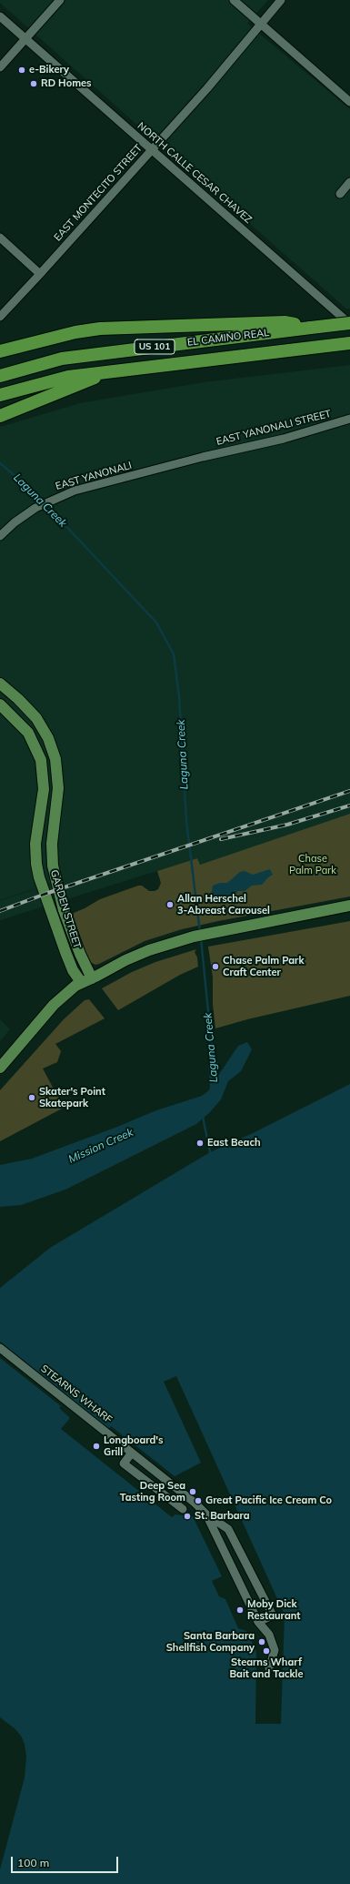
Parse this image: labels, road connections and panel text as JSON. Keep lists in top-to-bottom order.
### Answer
{
  "streets": {
    "highway": ["EL CAMINO REAL", "US 101"],
    "main road": ["GARDEN STREET"],
    "street": [
      "NORTH CALLE CESAR CHAVEZ",
      "EAST MONTECITO STREET",
      "EAST YANONALI STREET",
      "EAST YANONALI",
      "STEARNS WHARF"
    ]
  },
  "crossings": [
    ["NORTH CALLE CESAR CHAVEZ", "EAST MONTECITO STREET"],
    ["NORTH CALLE CESAR CHAVEZ", "EL CAMINO REAL"],
    ["EAST YANONALI STREET", "EAST YANONALI"]
  ],
  "water": ["Laguna Creek", "Mission Creek"],
  "parks": ["Chase Palm Park"],
  "places": [
    "e-Bikery",
    "RD Homes",
    "Allan Herschel 3-Abreast Carousel",
    "Chase Palm Park Craft Center",
    "Skater's Point Skatepark",
    "East Beach",
    "Longboard's Grill",
    "Deep Sea Tasting Room",
    "Great Pacific Ice Cream Co",
    "St. Barbara",
    "Moby Dick Restaurant",
    "Santa Barbara Shellfish Company",
    "Stearns Wharf Bait and Tackle"
  ],
  "scale_bar": "100 m"
}
